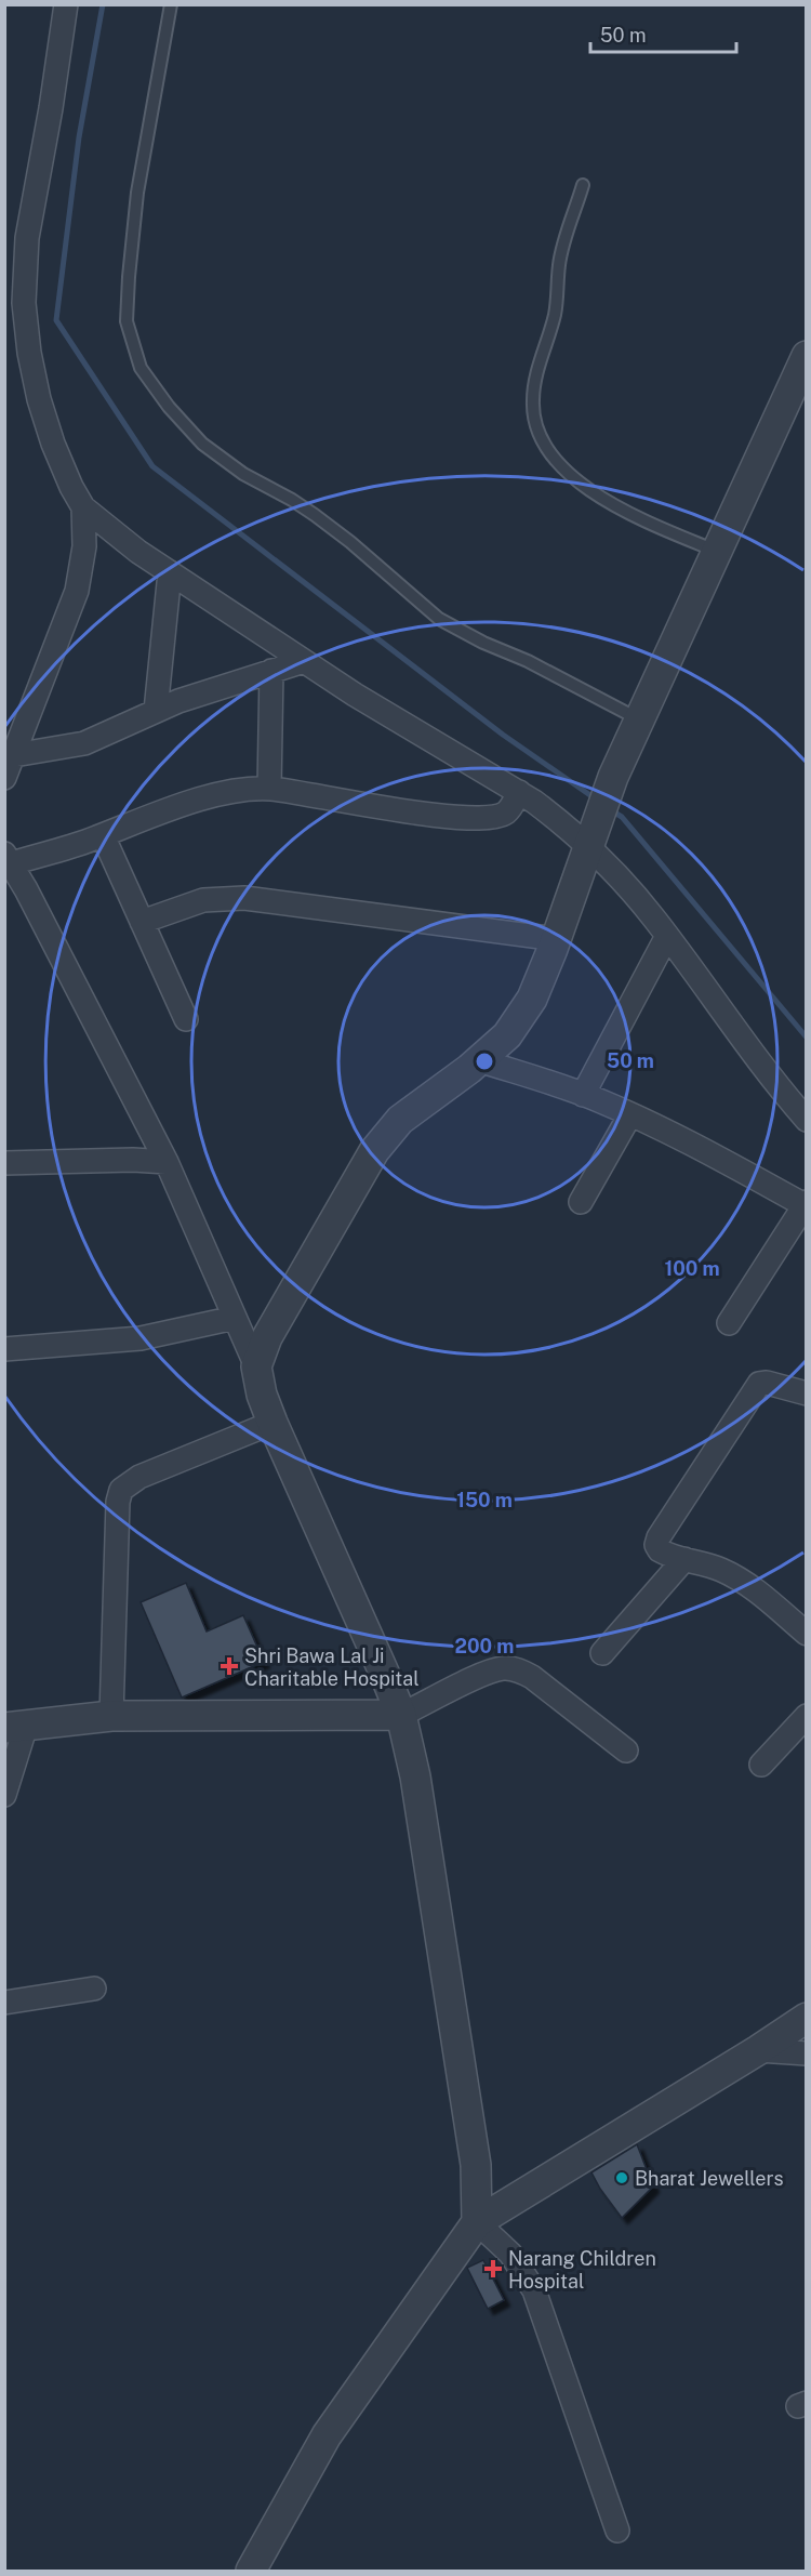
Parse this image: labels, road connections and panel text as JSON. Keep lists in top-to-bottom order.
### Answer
{
  "places": {
    "health": ["Shri Bawa Lal Ji Charitable Hospital", "Narang Children Hospital"],
    "other": ["Bharat Jewellers"]
  },
  "scale_bar": "50 m",
  "rings": [
    "50 m",
    "100 m",
    "150 m",
    "200 m"
  ]
}
